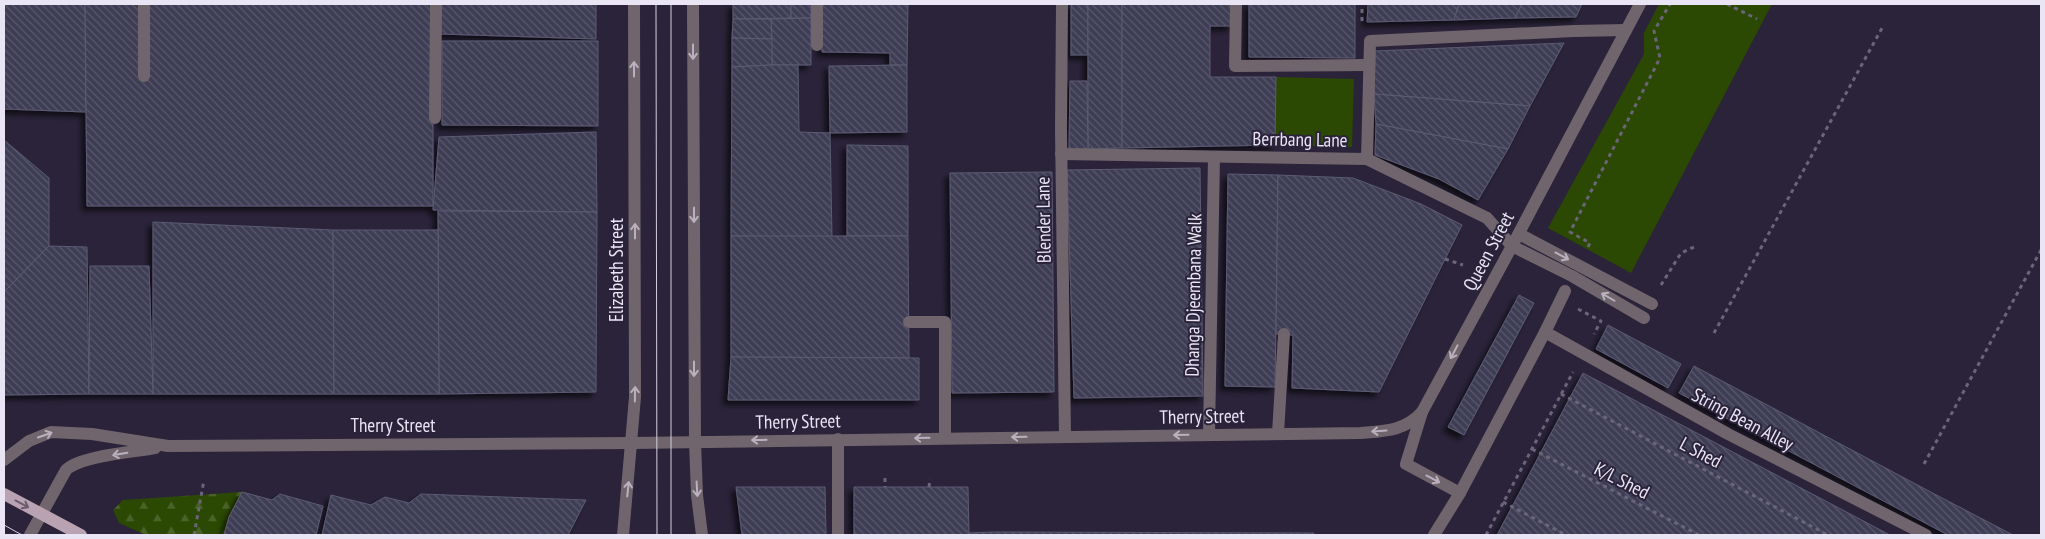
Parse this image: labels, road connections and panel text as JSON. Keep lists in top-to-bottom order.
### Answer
{
  "streets": {
    "street": [
      "Berrbang Lane",
      "Blender Lane",
      "Queen Street",
      "Elizabeth Street",
      "Dhanga Djeembana Walk",
      "Therry Street",
      "String Bean Alley"
    ],
    "path": ["L Shed", "K/L Shed"]
  },
  "crossings": [
    ["Berrbang Lane", "Blender Lane"],
    ["Berrbang Lane", "Queen Street"],
    ["Berrbang Lane", "Dhanga Djeembana Walk"],
    ["Blender Lane", "Therry Street"],
    ["Queen Street", "Therry Street"],
    ["Elizabeth Street", "Therry Street"],
    ["Dhanga Djeembana Walk", "Therry Street"]
  ]
}
